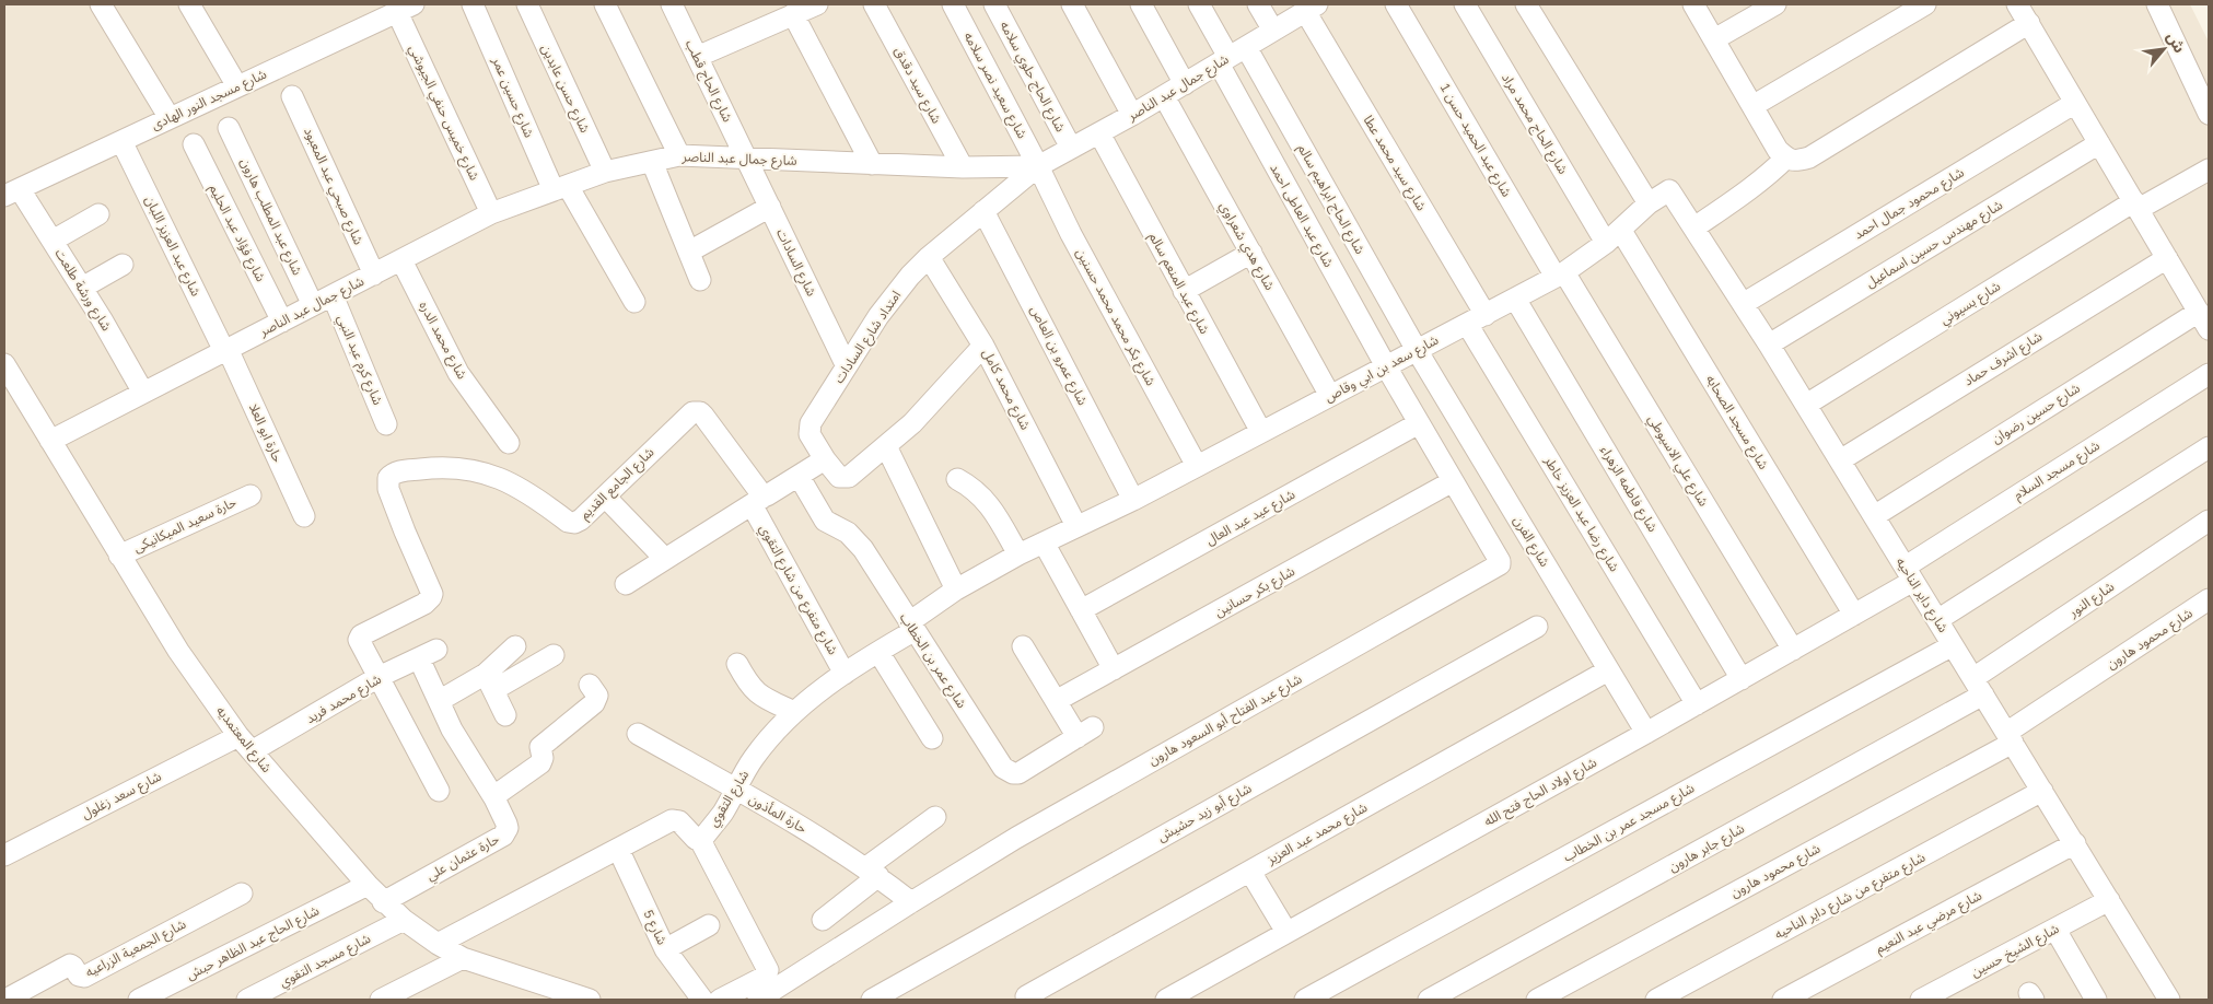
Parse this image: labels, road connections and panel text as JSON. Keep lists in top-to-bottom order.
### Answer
{
  "streets": {
    "street": [
      "شارع الحاج حلوي سلامه",
      "شارع الحاج قطب",
      "شارع سيد دقدق",
      "شارع سعيد نصر سلامه",
      "شارع جمال عبد الناصر",
      "شارع حسن عابدين",
      "شارع حسين عمر",
      "شارع مسجد النور الهادى",
      "شارع خميس حنفي الجيوشي",
      "شارع الحاج محمد مراد",
      "شارع عبد الحميد حسن 1",
      "شارع سيد محمد عطا",
      "شارع صبحي عبد المعبود",
      "شارع الحاج ابراهيم سالم",
      "شارع محمود جمال احمد",
      "شارع عبد العاطى احمد",
      "شارع عبد المطلب هارون",
      "شارع فؤاد عبد الحليم",
      "شارع مهندس حسين اسماعيل",
      "شارع عبد العزيز اللبان",
      "شارع هدي شعراوي",
      "شارع السادات",
      "شارع عبد المنعم سالم",
      "شارع ورشة طلعت",
      "شارع بسيوني",
      "شارع بكر محمد محمد حسنين",
      "امتداد شارع السادات",
      "شارع محمد الدره",
      "شارع عمرو بن العاص",
      "شارع اشرف حماد",
      "شارع كرم عبد النبي",
      "شارع سعد بن ابي وقاص",
      "شارع محمد كامل",
      "شارع حسين رضوان",
      "شارع مسجد الصحابه",
      "حارة ابو العلا",
      "شارع علي الاسيوطي",
      "شارع مسجد السلام",
      "شارع الجامع القديم",
      "شارع فاطمه الزهراء",
      "شارع رضا عبد العزيز خاطر",
      "شارع عيد عبد العال",
      "حارة سعيد الميكانيكى",
      "شارع الفرن",
      "شارع متفرع من شارع التقوي",
      "شارع بكر حسانين",
      "شارع داير الناحيه",
      "شارع النور",
      "شارع محمود هارون",
      "شارع عمر بن الخطاب",
      "شارع محمد فريد",
      "شارع عبد الفتاح أبو السعود هارون",
      "شارع المعتمديه",
      "شارع اولاد الحاج فتح الله",
      "شارع سعد زغلول",
      "شارع التقوي",
      "شارع أبو زيد حشيش",
      "حارة المأذون",
      "شارع مسجد عمر بن الخطاب",
      "شارع محمد عبد العزيز",
      "شارع جابر هارون",
      "حارة عثمان علي",
      "شارع متفرع من شارع داير الناحيه",
      "شارع مرضي عبد النعيم",
      "شارع 5",
      "شارع الحاج عبد الظاهر حبش",
      "شارع الجمعية الزراعيه",
      "شارع الشيخ حسين",
      "شارع مسجد التقوي"
    ]
  },
  "crossings": [
    ["شارع الحاج حلوي سلامه", "شارع جمال عبد الناصر"],
    ["شارع الحاج قطب", "شارع جمال عبد الناصر"],
    ["شارع الحاج قطب", "شارع السادات"],
    ["شارع سيد دقدق", "شارع جمال عبد الناصر"],
    ["شارع سعيد نصر سلامه", "شارع جمال عبد الناصر"],
    ["شارع سعيد نصر سلامه", "شارع بكر محمد محمد حسنين"],
    ["شارع سعيد نصر سلامه", "امتداد شارع السادات"],
    ["شارع جمال عبد الناصر", "شارع حسن عابدين"],
    ["شارع جمال عبد الناصر", "شارع حسين عمر"],
    ["شارع جمال عبد الناصر", "شارع خميس حنفي الجيوشي"],
    ["شارع جمال عبد الناصر", "شارع سيد محمد عطا"],
    ["شارع جمال عبد الناصر", "شارع صبحي عبد المعبود"],
    ["شارع جمال عبد الناصر", "شارع الحاج ابراهيم سالم"],
    ["شارع جمال عبد الناصر", "شارع عبد العاطى احمد"],
    ["شارع جمال عبد الناصر", "شارع عبد المطلب هارون"],
    ["شارع جمال عبد الناصر", "شارع فؤاد عبد الحليم"],
    ["شارع جمال عبد الناصر", "شارع عبد العزيز اللبان"],
    ["شارع جمال عبد الناصر", "شارع هدي شعراوي"],
    ["شارع جمال عبد الناصر", "شارع السادات"],
    ["شارع جمال عبد الناصر", "شارع عبد المنعم سالم"],
    ["شارع جمال عبد الناصر", "شارع ورشة طلعت"],
    ["شارع جمال عبد الناصر", "شارع بكر محمد محمد حسنين"],
    ["شارع جمال عبد الناصر", "امتداد شارع السادات"],
    ["شارع جمال عبد الناصر", "شارع محمد الدره"],
    ["شارع جمال عبد الناصر", "شارع كرم عبد النبي"],
    ["شارع جمال عبد الناصر", "حارة ابو العلا"],
    ["شارع جمال عبد الناصر", "شارع المعتمديه"],
    ["شارع مسجد النور الهادى", "شارع خميس حنفي الجيوشي"],
    ["شارع مسجد النور الهادى", "شارع عبد العزيز اللبان"],
    ["شارع مسجد النور الهادى", "شارع ورشة طلعت"],
    ["شارع الحاج محمد مراد", "شارع سعد بن ابي وقاص"],
    ["شارع الحاج محمد مراد", "شارع مسجد الصحابه"],
    ["شارع عبد الحميد حسن 1", "شارع سعد بن ابي وقاص"],
    ["شارع عبد الحميد حسن 1", "شارع علي الاسيوطي"],
    ["شارع سيد محمد عطا", "شارع سعد بن ابي وقاص"],
    ["شارع الحاج ابراهيم سالم", "شارع عبد العاطى احمد"],
    ["شارع الحاج ابراهيم سالم", "شارع سعد بن ابي وقاص"],
    ["شارع الحاج ابراهيم سالم", "شارع الفرن"],
    ["شارع محمود جمال احمد", "شارع داير الناحيه"],
    ["شارع عبد العاطى احمد", "شارع سعد بن ابي وقاص"],
    ["شارع عبد العاطى احمد", "شارع عبد الفتاح أبو السعود هارون"],
    ["شارع مهندس حسين اسماعيل", "شارع داير الناحيه"],
    ["شارع عبد العزيز اللبان", "حارة ابو العلا"],
    ["شارع هدي شعراوي", "شارع سعد بن ابي وقاص"],
    ["شارع السادات", "امتداد شارع السادات"],
    ["شارع عبد المنعم سالم", "شارع سعد بن ابي وقاص"],
    ["شارع بسيوني", "شارع داير الناحيه"],
    ["شارع بكر محمد محمد حسنين", "امتداد شارع السادات"],
    ["شارع بكر محمد محمد حسنين", "شارع سعد بن ابي وقاص"],
    ["امتداد شارع السادات", "شارع عمرو بن العاص"],
    ["امتداد شارع السادات", "شارع محمد كامل"],
    ["شارع عمرو بن العاص", "شارع سعد بن ابي وقاص"],
    ["شارع اشرف حماد", "شارع داير الناحيه"],
    ["شارع سعد بن ابي وقاص", "شارع محمد كامل"],
    ["شارع سعد بن ابي وقاص", "شارع مسجد الصحابه"],
    ["شارع سعد بن ابي وقاص", "شارع علي الاسيوطي"],
    ["شارع سعد بن ابي وقاص", "شارع فاطمه الزهراء"],
    ["شارع سعد بن ابي وقاص", "شارع رضا عبد العزيز خاطر"],
    ["شارع سعد بن ابي وقاص", "شارع الفرن"],
    ["شارع سعد بن ابي وقاص", "شارع داير الناحيه"],
    ["شارع سعد بن ابي وقاص", "شارع عبد الفتاح أبو السعود هارون"],
    ["شارع سعد بن ابي وقاص", "شارع التقوي"],
    ["شارع محمد كامل", "شارع التقوي"],
    ["شارع حسين رضوان", "شارع داير الناحيه"],
    ["شارع مسجد الصحابه", "شارع اولاد الحاج فتح الله"],
    ["شارع علي الاسيوطي", "شارع اولاد الحاج فتح الله"],
    ["شارع مسجد السلام", "شارع داير الناحيه"],
    ["شارع مسجد السلام", "شارع اولاد الحاج فتح الله"],
    ["شارع الجامع القديم", "شارع متفرع من شارع التقوي"],
    ["شارع الجامع القديم", "شارع محمد فريد"],
    ["شارع فاطمه الزهراء", "شارع اولاد الحاج فتح الله"],
    ["شارع رضا عبد العزيز خاطر", "شارع اولاد الحاج فتح الله"],
    ["شارع عيد عبد العال", "شارع عبد الفتاح أبو السعود هارون"],
    ["حارة سعيد الميكانيكى", "شارع المعتمديه"],
    ["شارع الفرن", "شارع اولاد الحاج فتح الله"],
    ["شارع الفرن", "شارع محمد عبد العزيز"],
    ["شارع متفرع من شارع التقوي", "شارع التقوي"],
    ["شارع بكر حسانين", "شارع عمر بن الخطاب"],
    ["شارع بكر حسانين", "شارع عبد الفتاح أبو السعود هارون"],
    ["شارع داير الناحيه", "شارع النور"],
    ["شارع داير الناحيه", "شارع محمود هارون"],
    ["شارع داير الناحيه", "شارع اولاد الحاج فتح الله"],
    ["شارع داير الناحيه", "شارع مسجد عمر بن الخطاب"],
    ["شارع داير الناحيه", "شارع جابر هارون"],
    ["شارع داير الناحيه", "شارع متفرع من شارع داير الناحيه"],
    ["شارع داير الناحيه", "شارع مرضي عبد النعيم"],
    ["شارع داير الناحيه", "شارع الشيخ حسين"],
    ["شارع النور", "شارع جابر هارون"],
    ["شارع عمر بن الخطاب", "شارع التقوي"],
    ["شارع محمد فريد", "شارع المعتمديه"],
    ["شارع عبد الفتاح أبو السعود هارون", "حارة المأذون"],
    ["شارع المعتمديه", "شارع سعد زغلول"],
    ["شارع المعتمديه", "شارع التقوي"],
    ["شارع المعتمديه", "حارة عثمان علي"],
    ["شارع المعتمديه", "شارع الحاج عبد الظاهر حبش"],
    ["شارع المعتمديه", "شارع مسجد التقوي"],
    ["شارع التقوي", "حارة المأذون"],
    ["شارع التقوي", "شارع 5"]
  ],
  "north": "top right"
}
